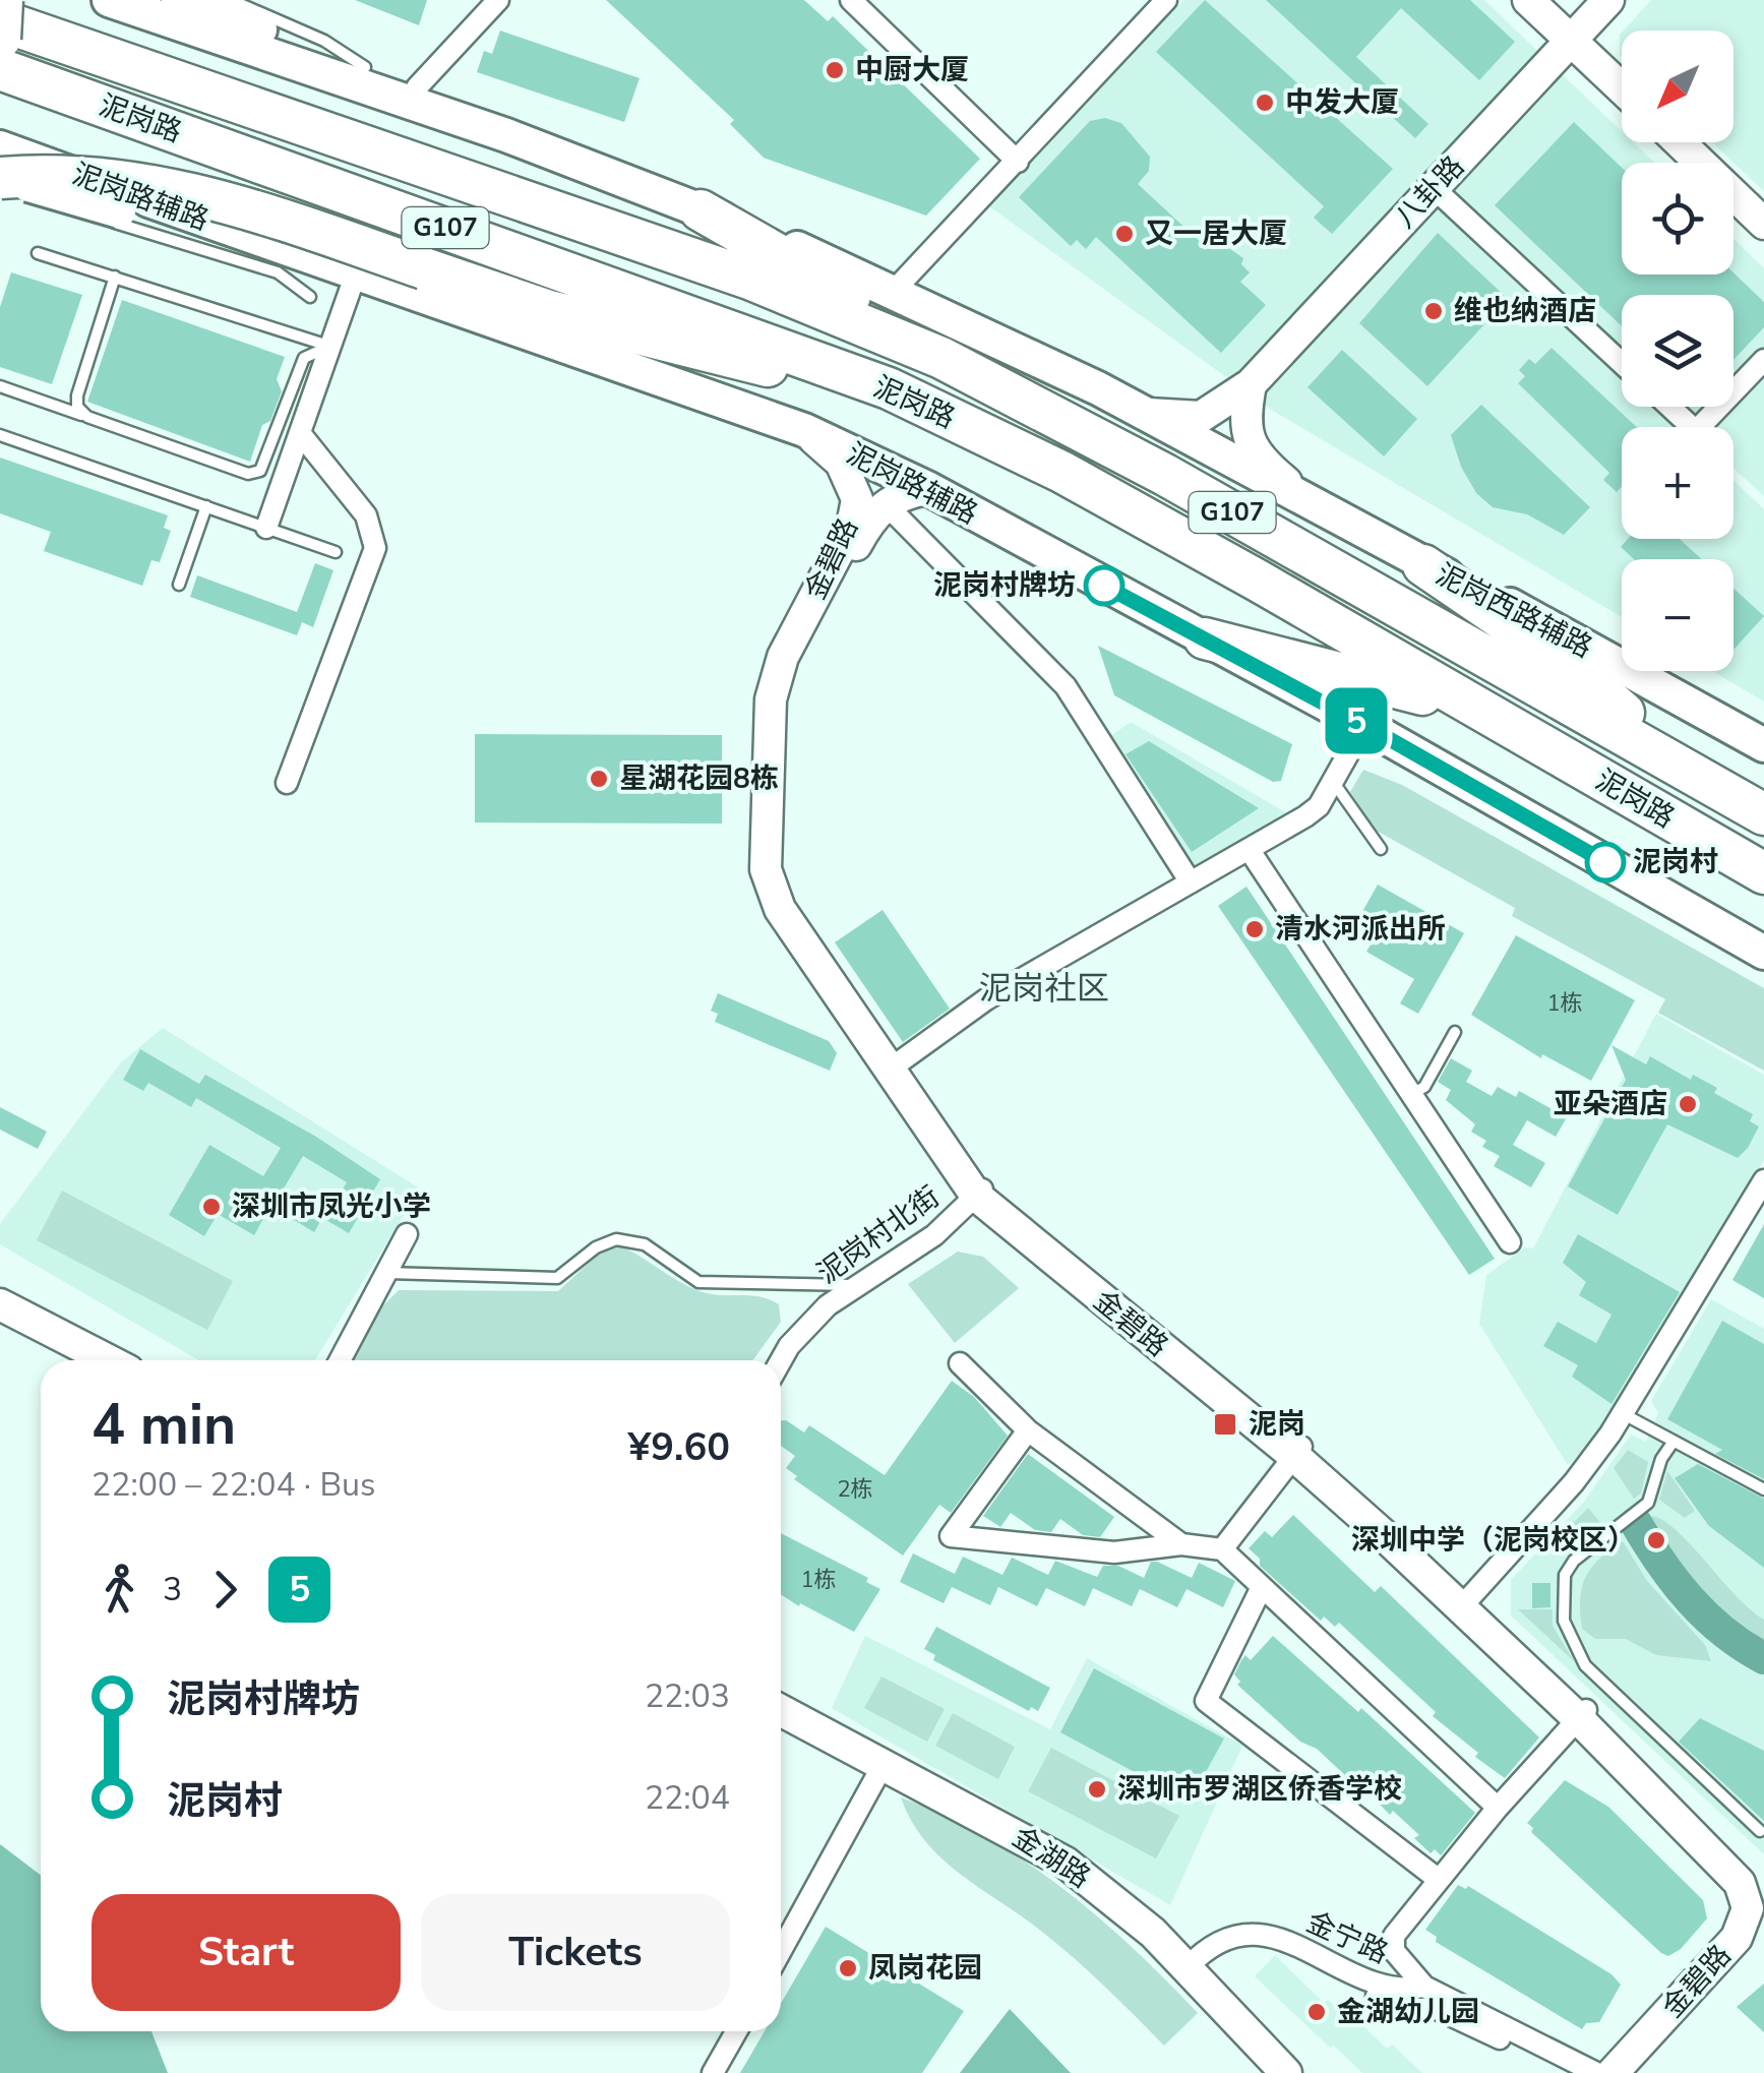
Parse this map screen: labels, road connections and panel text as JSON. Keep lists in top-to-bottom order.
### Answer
{
  "streets": {
    "highway": ["泥岗路", "G107"],
    "main road": ["泥岗路辅路", "泥岗西路辅路"],
    "street": [
      "八卦路",
      "金碧路",
      "泥岗村北街",
      "金湖路",
      "金宁路"
    ]
  },
  "crossings": [
    ["泥岗路辅路", "金碧路"],
    ["金碧路", "泥岗村北街"],
    ["金湖路", "金宁路"]
  ],
  "districts": ["泥岗社区"],
  "places": {
    "other": [
      "中厨大厦",
      "中发大厦",
      "又一居大厦",
      "维也纳酒店",
      "泥岗村牌坊",
      "星湖花园8栋",
      "泥岗村",
      "清水河派出所",
      "亚朵酒店",
      "深圳市凤光小学",
      "深圳中学（泥岗校区）",
      "深圳市罗湖区侨香学校",
      "凤岗花园",
      "金湖幼儿园"
    ],
    "transit": ["泥岗"]
  },
  "lines": ["bus line 5"],
  "house_numbers": ["1栋", "2栋", "1栋"],
  "north": "bottom left",
  "page": {
    "on_map": "5",
    "map_buttons": ["+", "−"],
    "heading": ["4 min", "22:00 – 22:04 · Bus", "¥9.60"],
    "legs": ["3", "5"],
    "list": [
      {
        "name": "泥岗村牌坊",
        "value": "22:03"
      },
      {
        "name": "泥岗村",
        "value": "22:04"
      }
    ],
    "buttons": ["Start", "Tickets"]
  }
}
